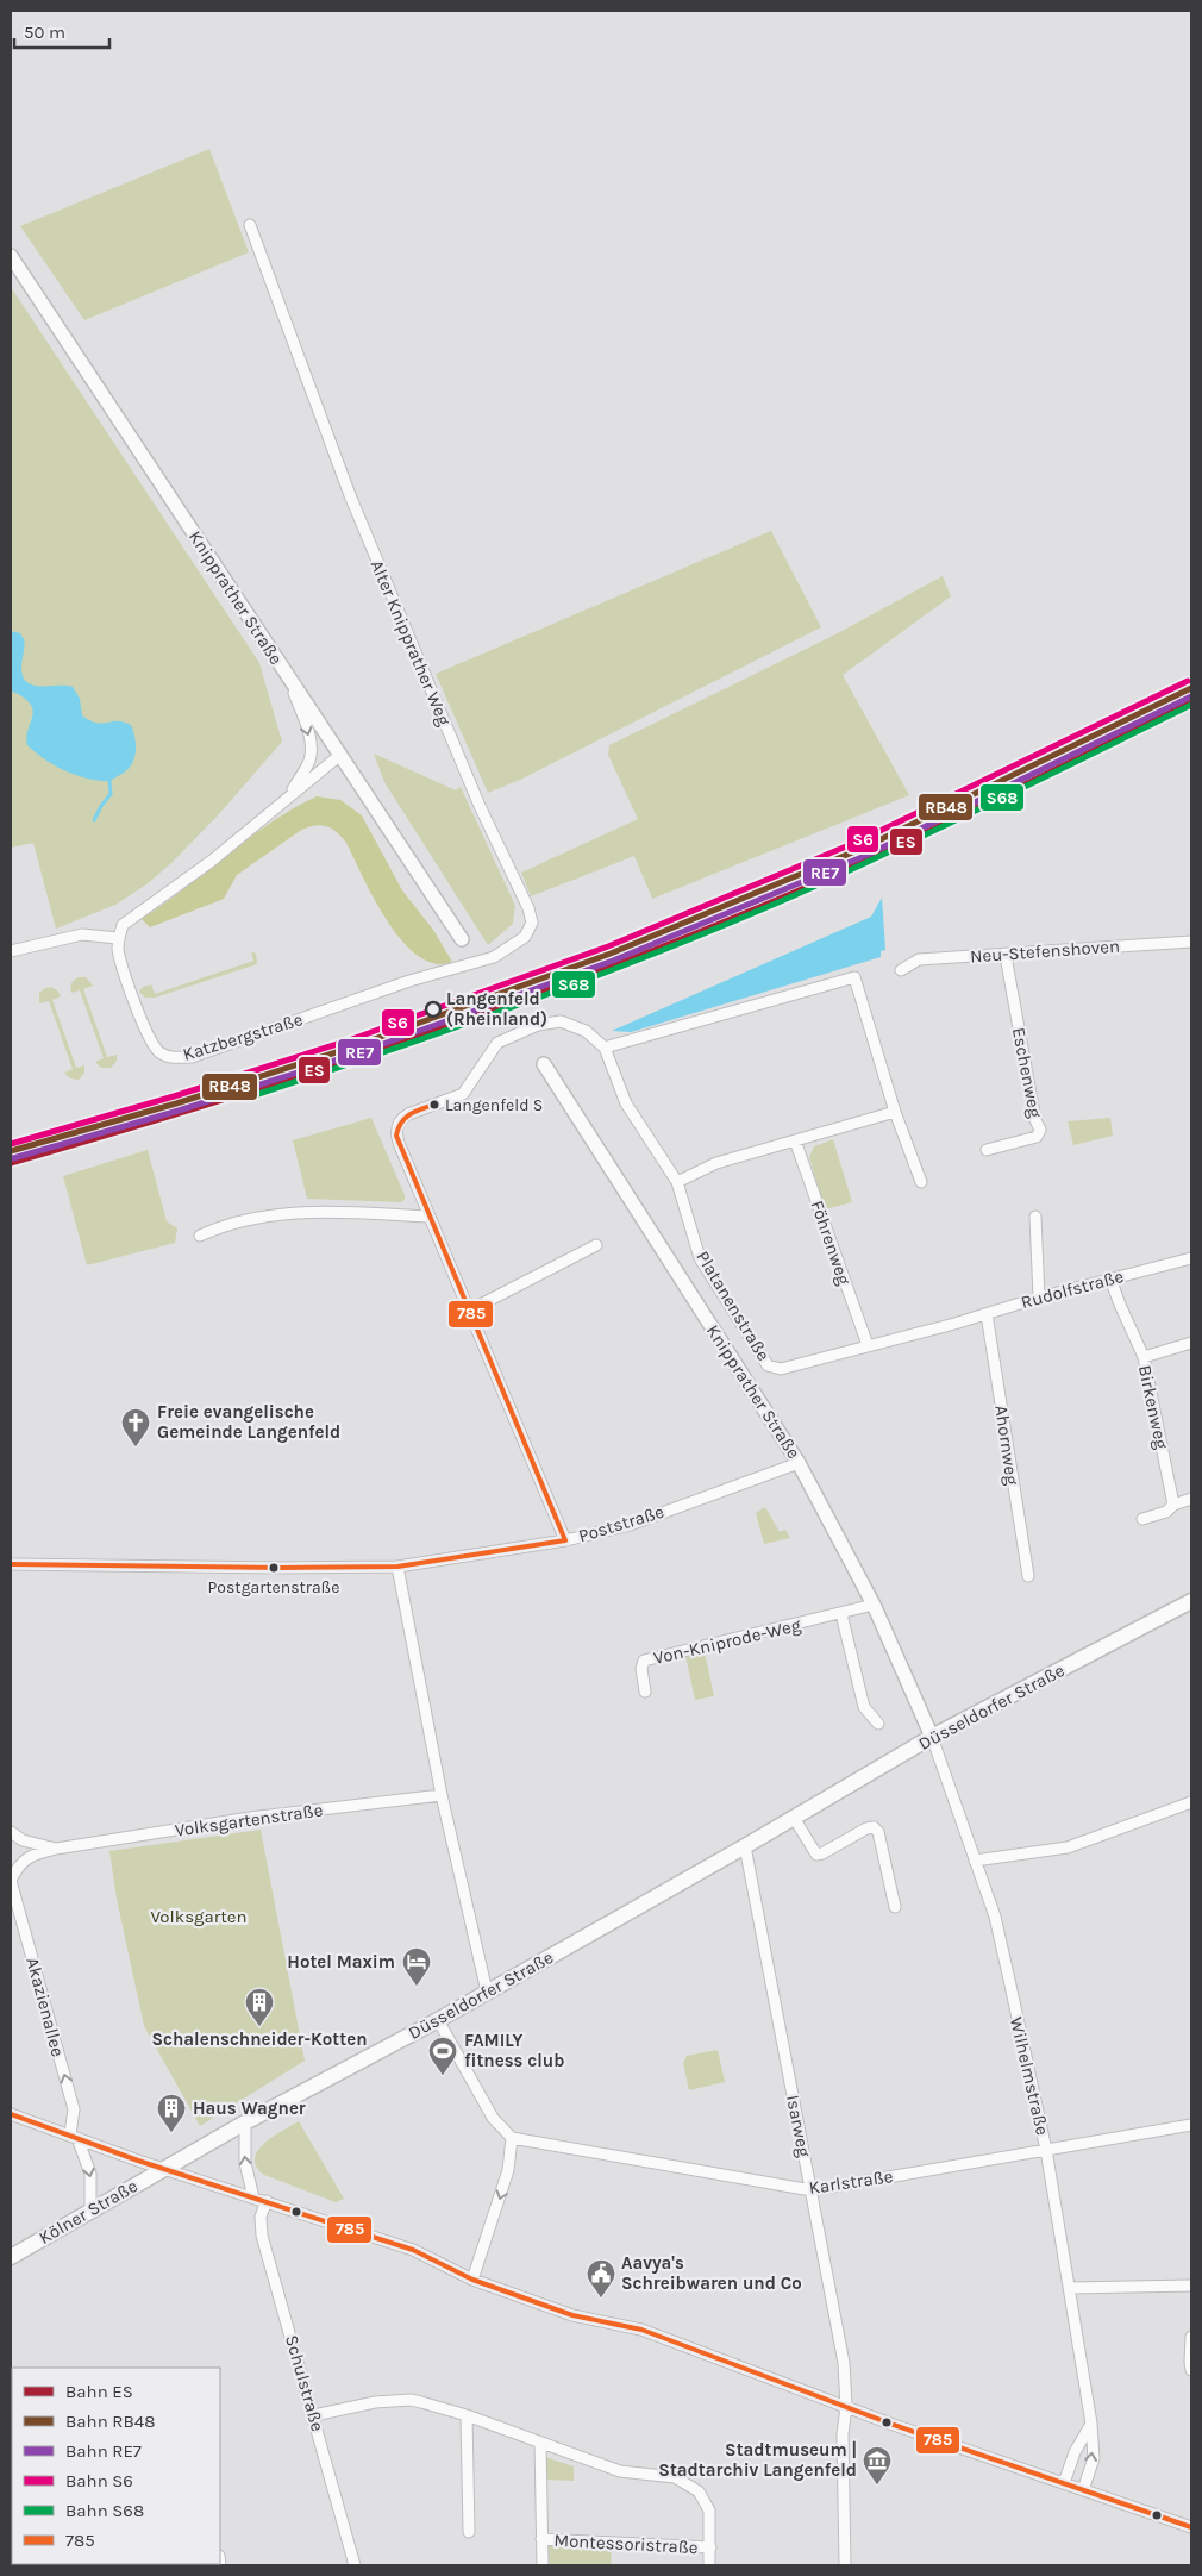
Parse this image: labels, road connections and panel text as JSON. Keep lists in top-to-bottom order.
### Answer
{
  "streets": {
    "main road": ["Knipprather Straße", "Düsseldorfer Straße", "Kölner Straße"],
    "street": [
      "Alter Knipprather Weg",
      "Neu-Stefenshoven",
      "Katzbergstraße",
      "Eschenweg",
      "Föhrenweg",
      "Rudolfstraße",
      "Platanenstraße",
      "Birkenweg",
      "Ahornweg",
      "Poststraße",
      "Von-Kniprode-Weg",
      "Volksgartenstraße",
      "Akazienallee",
      "Wilhelmstraße",
      "Isarweg",
      "Karlstraße",
      "Schulstraße",
      "Montessoristraße"
    ]
  },
  "crossings": [
    ["Knipprather Straße", "Poststraße"],
    ["Knipprather Straße", "Von-Kniprode-Weg"],
    ["Knipprather Straße", "Düsseldorfer Straße"],
    ["Knipprather Straße", "Wilhelmstraße"],
    ["Alter Knipprather Weg", "Katzbergstraße"],
    ["Neu-Stefenshoven", "Eschenweg"],
    ["Föhrenweg", "Platanenstraße"],
    ["Rudolfstraße", "Platanenstraße"],
    ["Rudolfstraße", "Birkenweg"],
    ["Rudolfstraße", "Ahornweg"],
    ["Düsseldorfer Straße", "Wilhelmstraße"],
    ["Düsseldorfer Straße", "Isarweg"],
    ["Düsseldorfer Straße", "Kölner Straße"],
    ["Volksgartenstraße", "Akazienallee"],
    ["Wilhelmstraße", "Karlstraße"],
    ["Isarweg", "Karlstraße"],
    ["Schulstraße", "Montessoristraße"]
  ],
  "one_way": ["Akazienallee"],
  "parks": ["Volksgarten"],
  "places": {
    "other": ["Langenfeld (Rheinland)", "Langenfeld S", "Postgartenstraße"],
    "church": ["Freie evangelische Gemeinde Langenfeld"],
    "hotel": ["Hotel Maxim"],
    "building": ["Schalenschneider-Kotten", "Haus Wagner"],
    "sports": ["FAMILY fitness club"],
    "public building": ["Aavya's Schreibwaren und Co"],
    "museum": ["Stadtmuseum | Stadtarchiv Langenfeld"]
  },
  "lines": [
    "rail line S6",
    "rail line RB48",
    "rail line RE7",
    "rail line ES",
    "rail line S68",
    "transit line 785"
  ],
  "legend": [
    "Bahn ES",
    "Bahn RB48",
    "Bahn RE7",
    "Bahn S6",
    "Bahn S68",
    "785"
  ],
  "scale_bar": "50 m"
}
